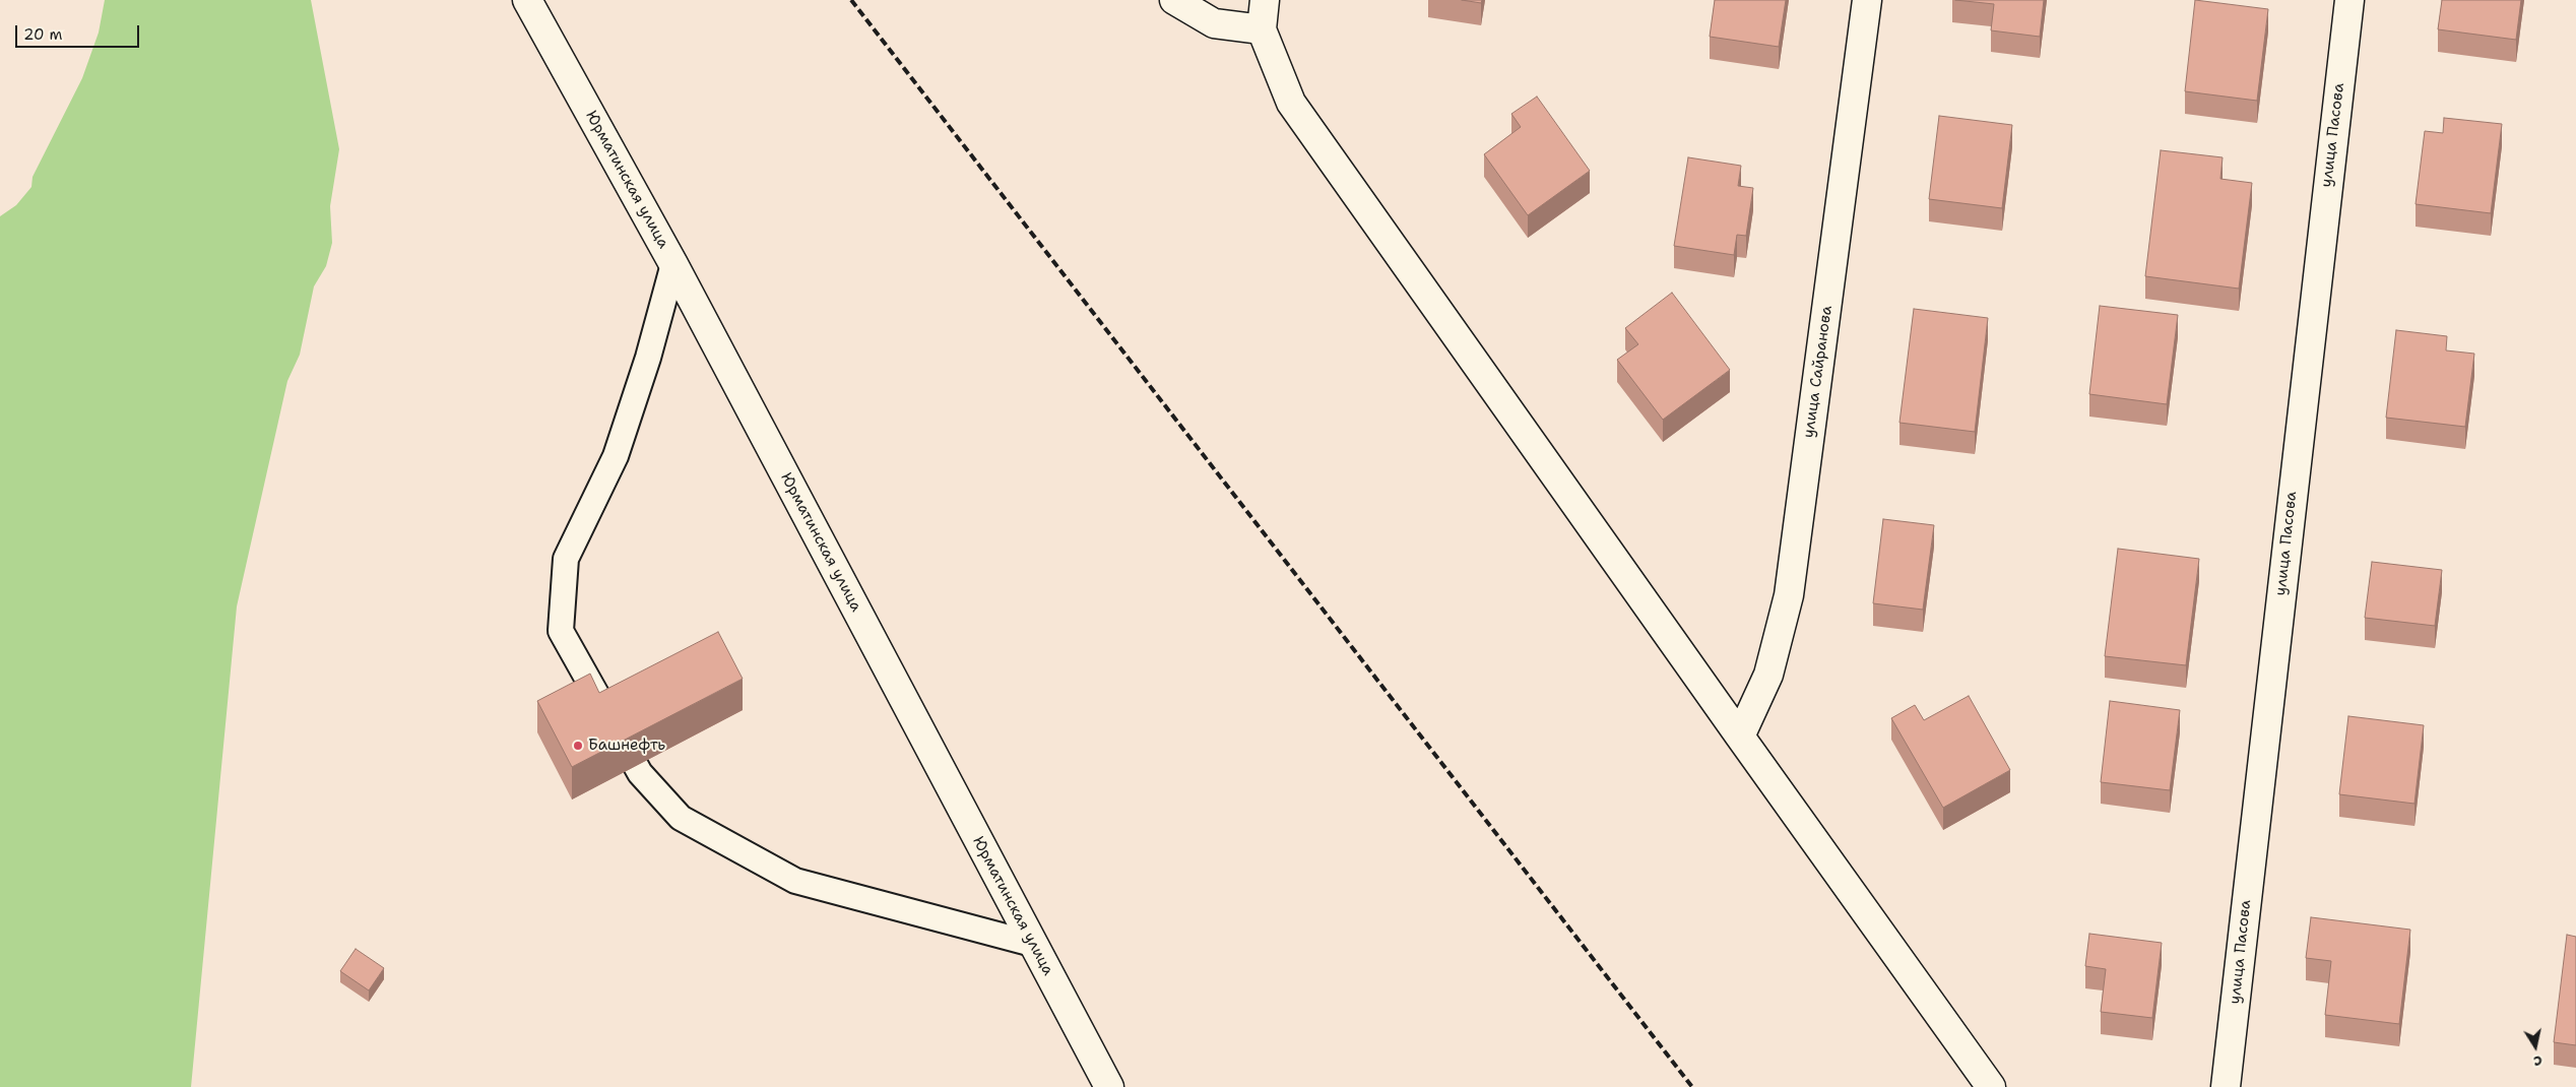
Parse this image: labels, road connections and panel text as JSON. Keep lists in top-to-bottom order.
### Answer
{
  "streets": {
    "street": ["улица Пасова", "Юрматинская улица", "улица Сайранова"]
  },
  "places": ["Башнефть"],
  "scale_bar": "20 m",
  "north": "bottom"
}
